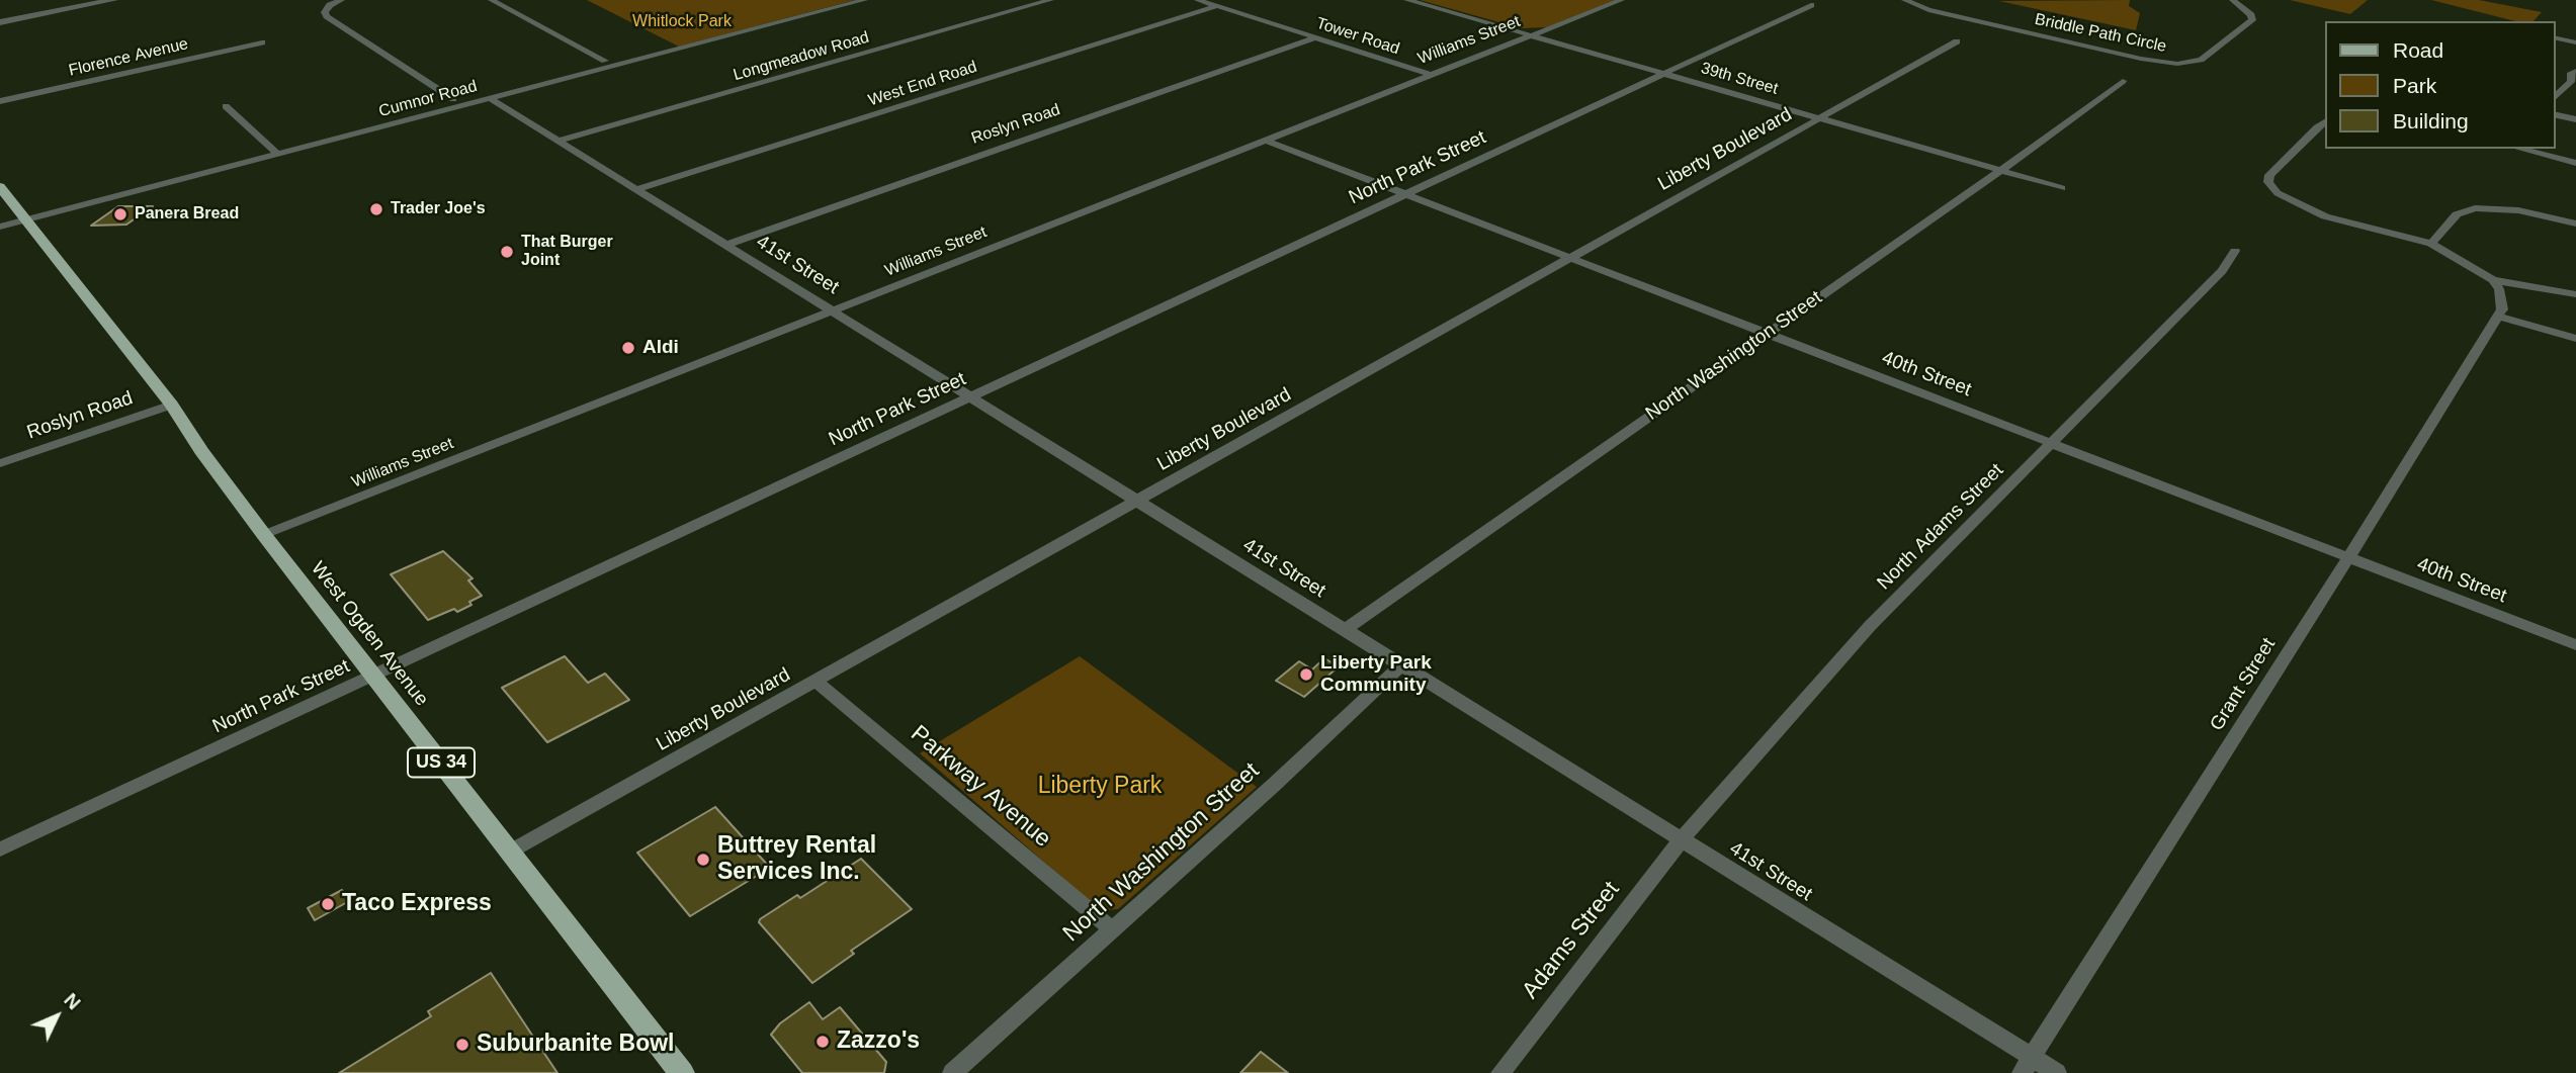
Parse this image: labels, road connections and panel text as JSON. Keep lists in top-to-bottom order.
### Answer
{
  "streets": {
    "main road": ["West Ogden Avenue", "US 34"],
    "street": [
      "Briddle Path Circle",
      "Tower Road",
      "Williams Street",
      "Longmeadow Road",
      "Florence Avenue",
      "39th Street",
      "West End Road",
      "Cumnor Road",
      "Roslyn Road",
      "Liberty Boulevard",
      "North Park Street",
      "41st Street",
      "North Washington Street",
      "40th Street",
      "North Adams Street",
      "Grant Street",
      "Parkway Avenue",
      "Adams Street"
    ]
  },
  "crossings": [
    ["Tower Road", "Williams Street"],
    ["Tower Road", "West End Road"],
    ["Tower Road", "Roslyn Road"],
    ["Williams Street", "39th Street"],
    ["Williams Street", "41st Street"],
    ["Williams Street", "40th Street"],
    ["Williams Street", "West Ogden Avenue"],
    ["Longmeadow Road", "41st Street"],
    ["39th Street", "Liberty Boulevard"],
    ["39th Street", "North Park Street"],
    ["39th Street", "North Washington Street"],
    ["West End Road", "41st Street"],
    ["Cumnor Road", "41st Street"],
    ["Cumnor Road", "West Ogden Avenue"],
    ["Cumnor Road", "US 34"],
    ["Roslyn Road", "41st Street"],
    ["Roslyn Road", "West Ogden Avenue"],
    ["Liberty Boulevard", "41st Street"],
    ["Liberty Boulevard", "40th Street"],
    ["Liberty Boulevard", "West Ogden Avenue"],
    ["Liberty Boulevard", "Parkway Avenue"],
    ["North Park Street", "41st Street"],
    ["North Park Street", "40th Street"],
    ["North Park Street", "West Ogden Avenue"],
    ["41st Street", "North Washington Street"],
    ["41st Street", "North Adams Street"],
    ["41st Street", "Grant Street"],
    ["41st Street", "Adams Street"],
    ["North Washington Street", "40th Street"],
    ["North Washington Street", "Parkway Avenue"],
    ["40th Street", "North Adams Street"],
    ["40th Street", "Grant Street"],
    ["North Adams Street", "Adams Street"],
    ["West Ogden Avenue", "US 34"]
  ],
  "parks": ["Whitlock Park", "Liberty Park"],
  "places": [
    "Trader Joe's",
    "Panera Bread",
    "That Burger Joint",
    "Aldi",
    "Liberty Park Community",
    "Buttrey Rental Services Inc.",
    "Taco Express",
    "Zazzo's",
    "Suburbanite Bowl"
  ],
  "legend": ["Road", "Park", "Building"],
  "north": "top right"
}
